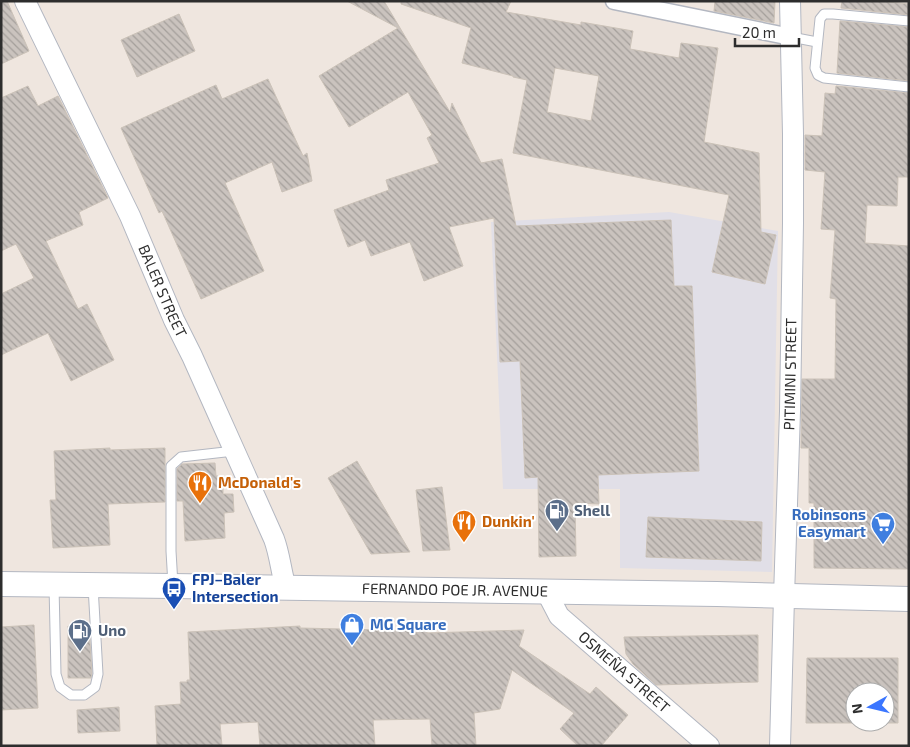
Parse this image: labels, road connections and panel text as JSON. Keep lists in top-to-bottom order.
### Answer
{
  "streets": {
    "main road": ["FERNANDO POE JR. AVENUE"],
    "street": ["BALER STREET", "PITIMINI STREET", "OSMEÑA STREET"]
  },
  "crossings": [
    ["BALER STREET", "FERNANDO POE JR. AVENUE"],
    ["PITIMINI STREET", "FERNANDO POE JR. AVENUE"],
    ["FERNANDO POE JR. AVENUE", "OSMEÑA STREET"]
  ],
  "places": {
    "restaurant": ["McDonald's", "Dunkin'"],
    "fuel station": ["Shell", "Uno"],
    "supermarket": ["Robinsons Easymart"],
    "bus stop": ["FPJ–Baler Intersection"],
    "shop": ["MG Square"]
  },
  "scale_bar": "20 m",
  "north": "left"
}
